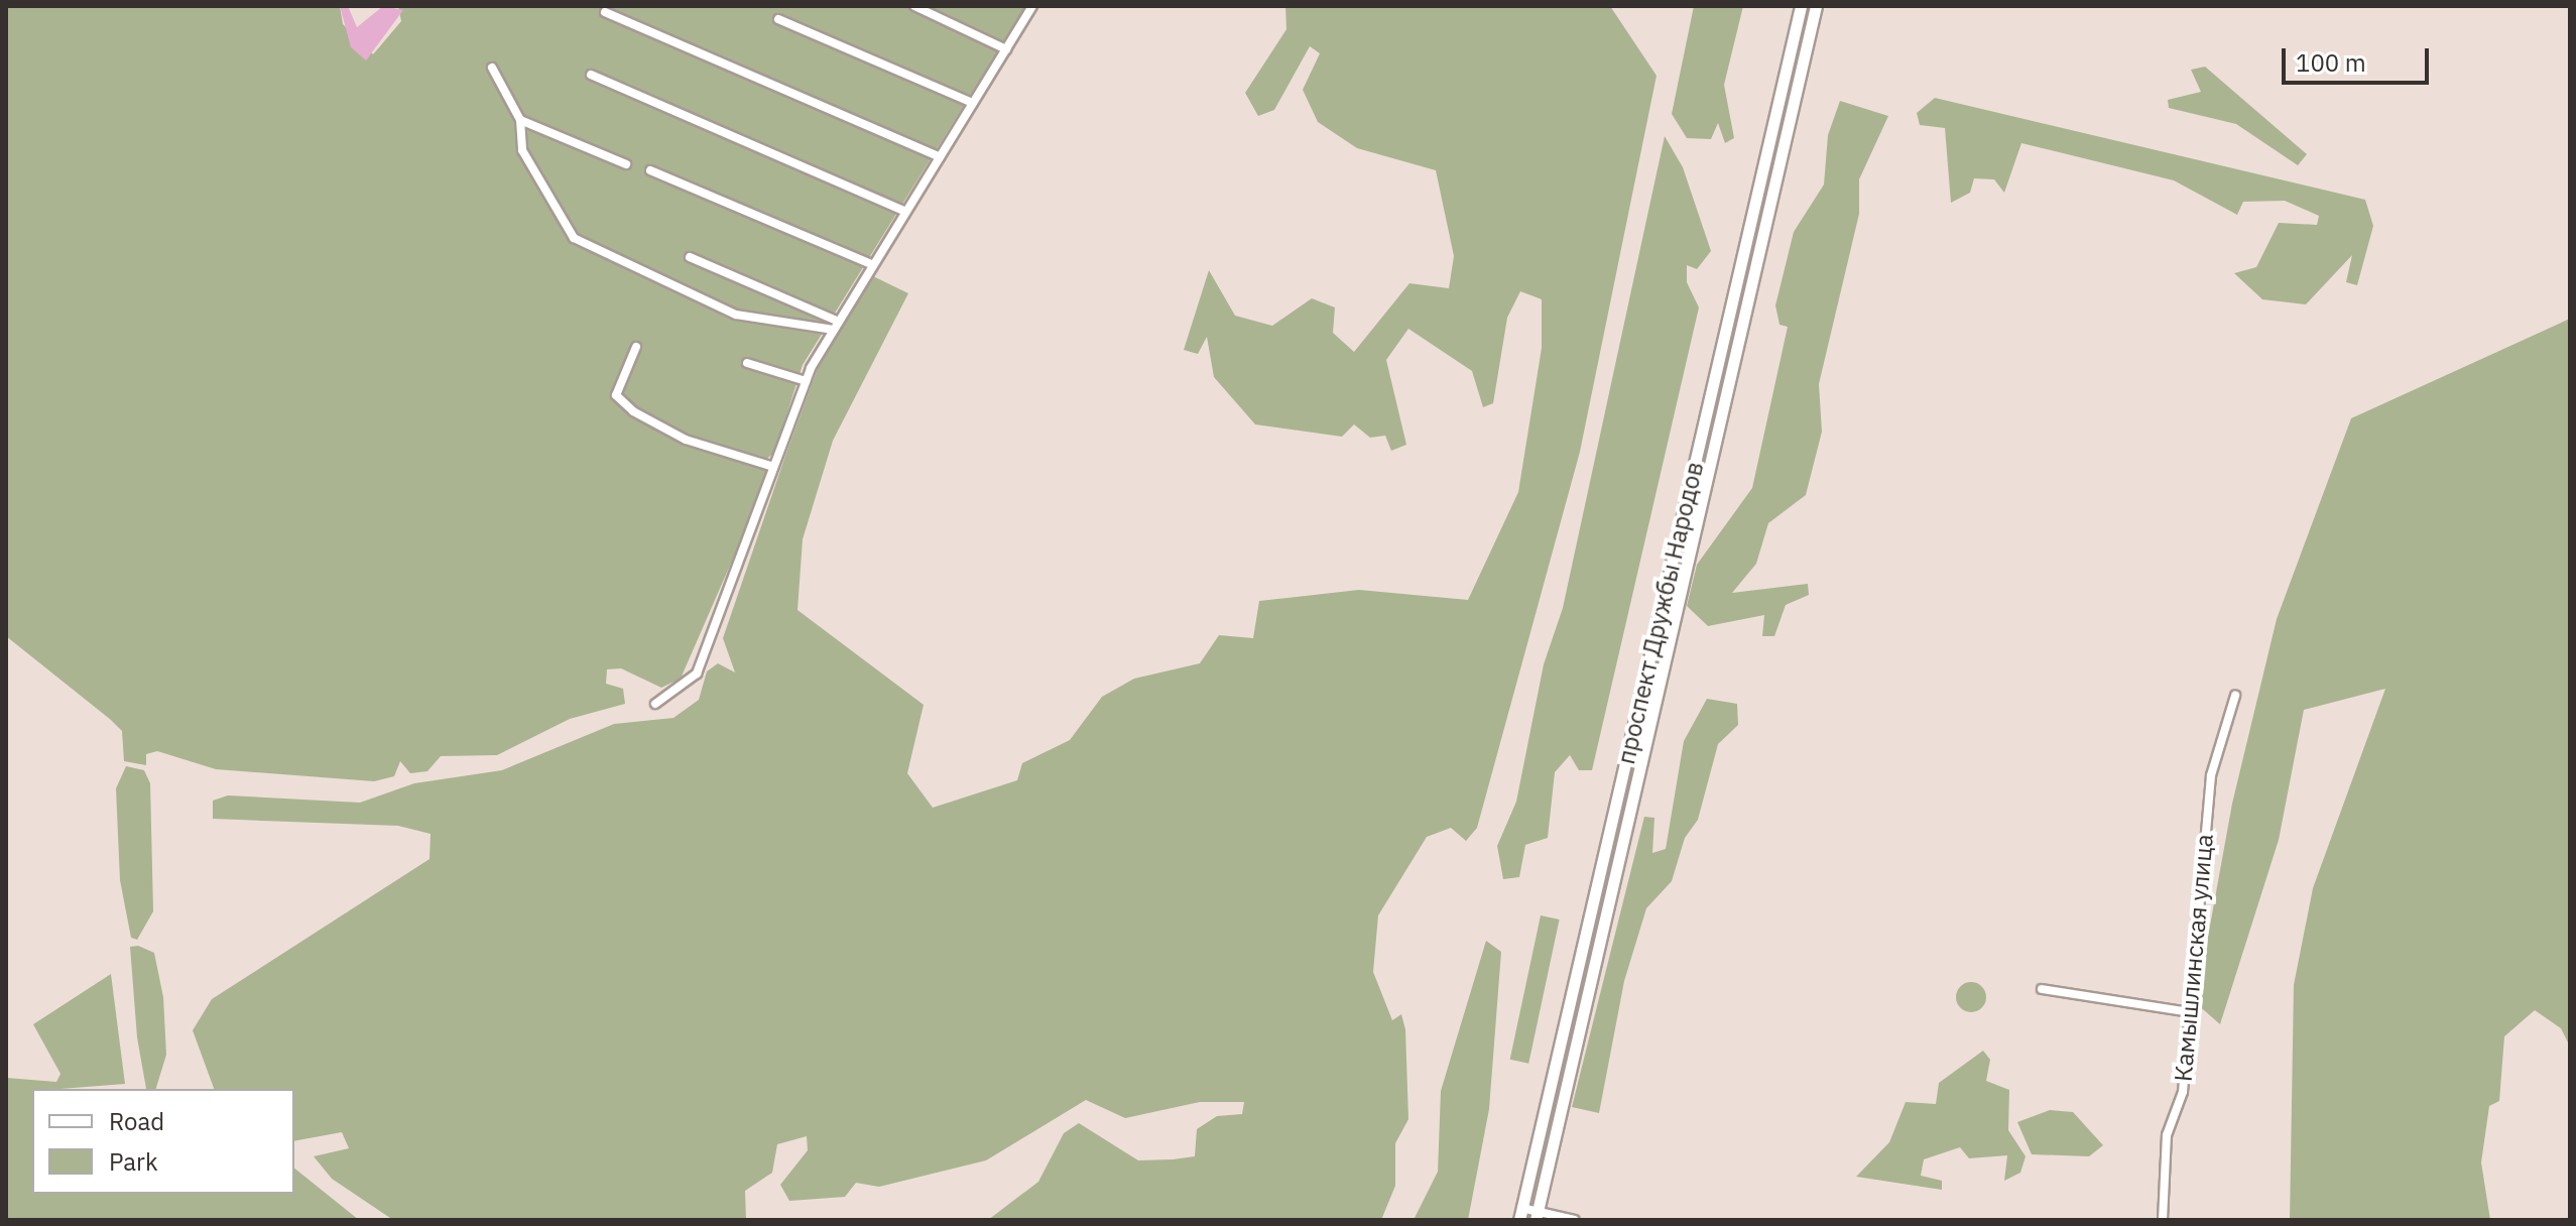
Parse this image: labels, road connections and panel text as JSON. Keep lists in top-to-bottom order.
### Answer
{
  "streets": {
    "main road": ["проспект Дружбы Народов"],
    "street": ["Камышлинская улица"]
  },
  "legend": ["Road", "Park"],
  "scale_bar": "100 m"
}
